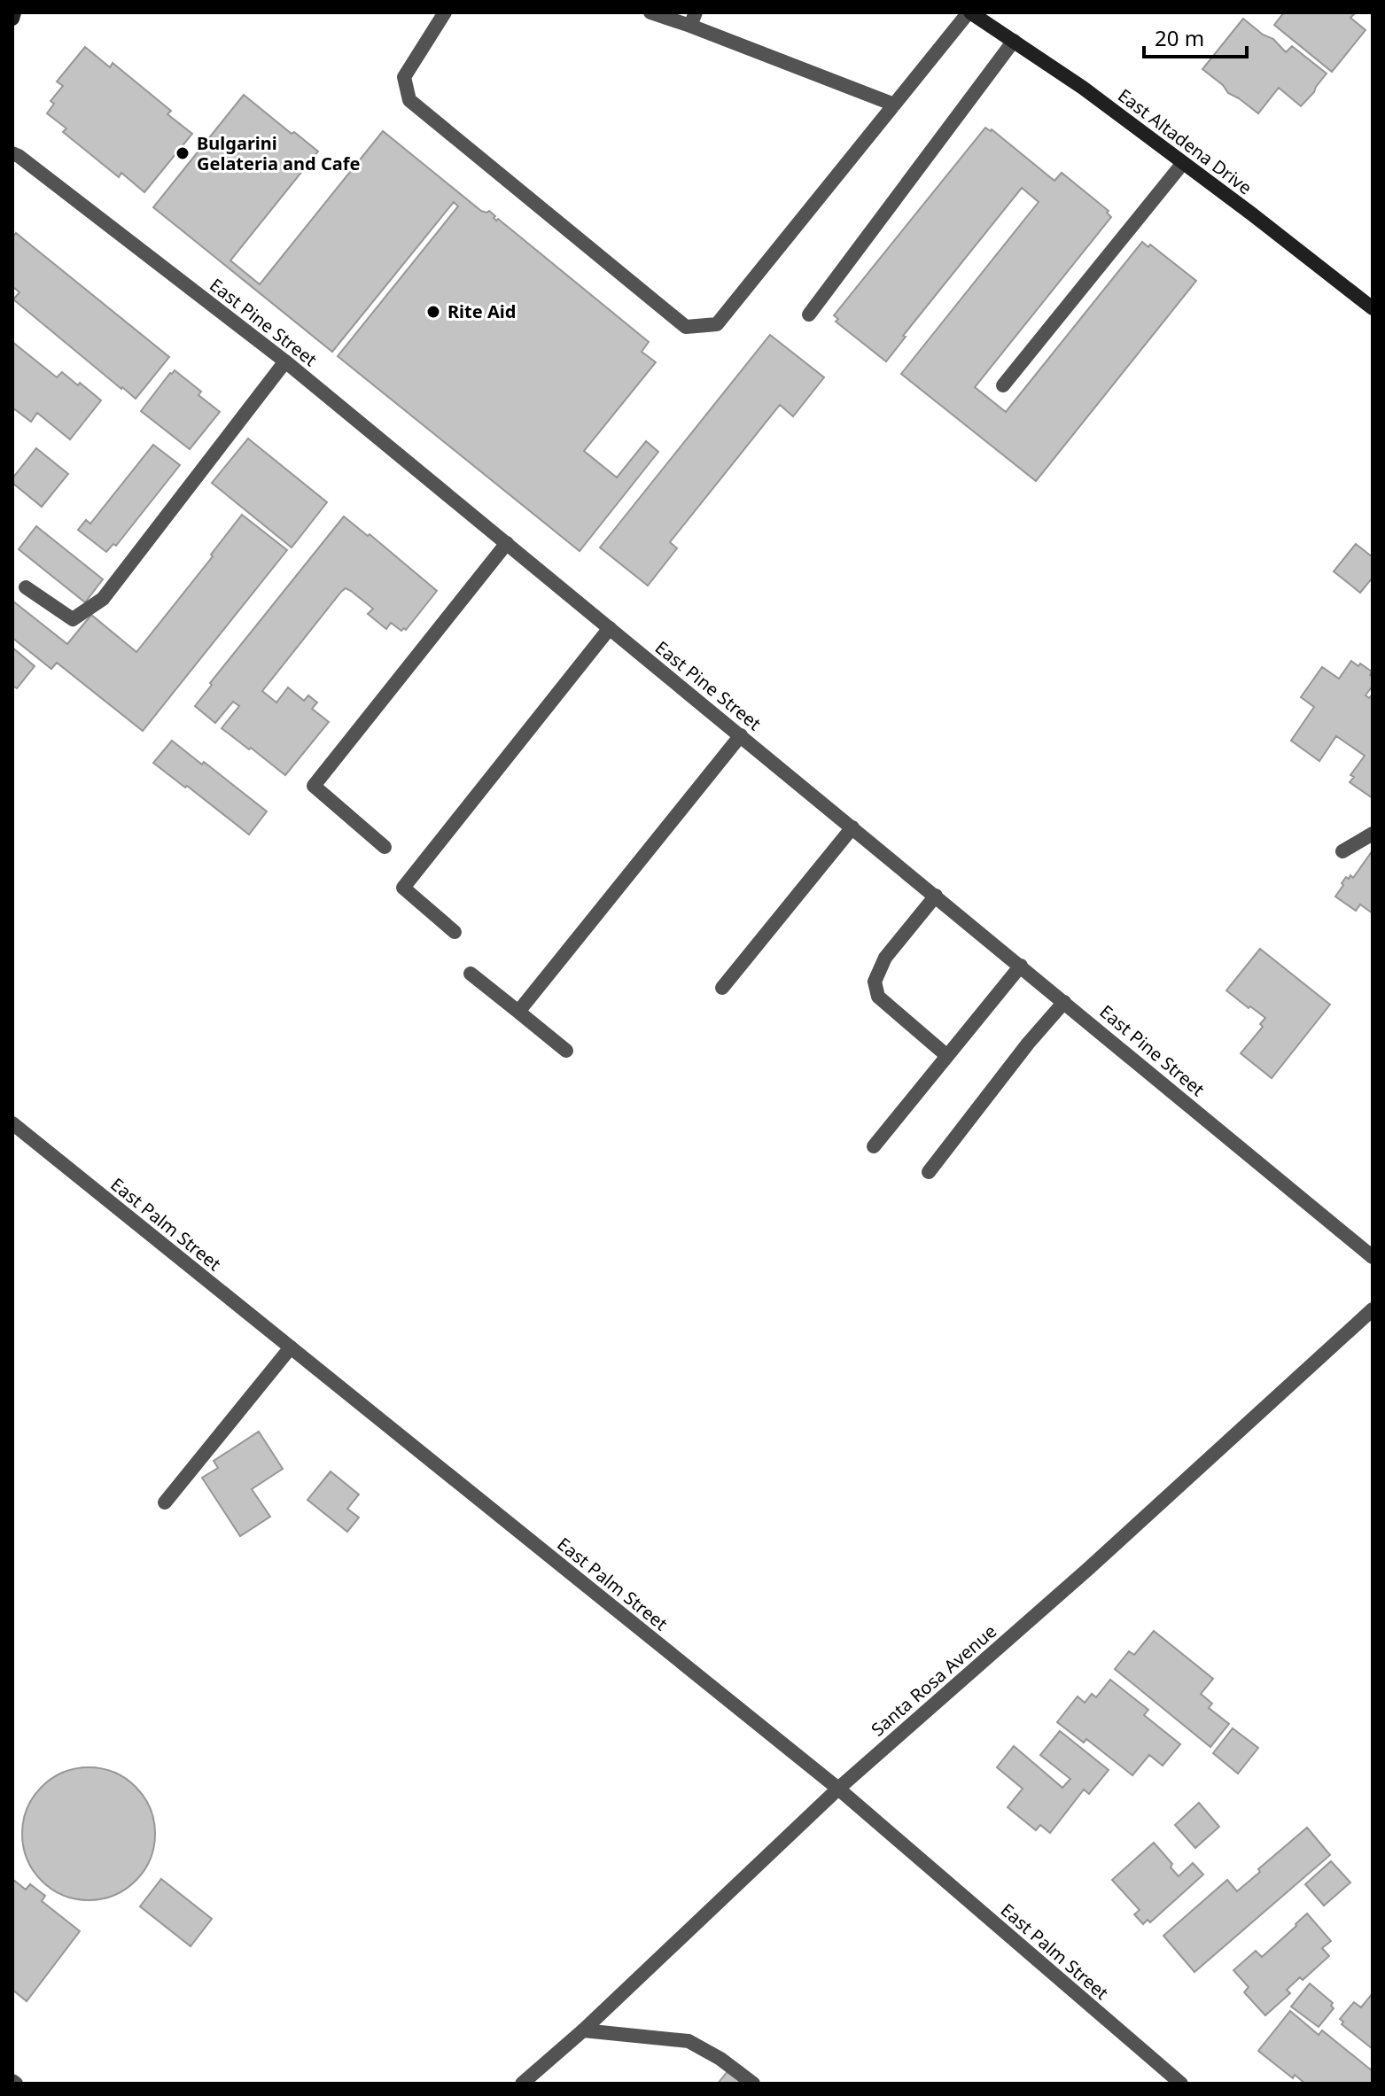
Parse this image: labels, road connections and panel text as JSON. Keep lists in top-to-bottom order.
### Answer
{
  "streets": {
    "main road": ["East Altadena Drive"],
    "street": ["East Pine Street", "East Palm Street", "Santa Rosa Avenue"]
  },
  "crossings": [
    ["East Palm Street", "Santa Rosa Avenue"]
  ],
  "places": ["Bulgarini Gelateria and Cafe", "Rite Aid"],
  "scale_bar": "20 m"
}
